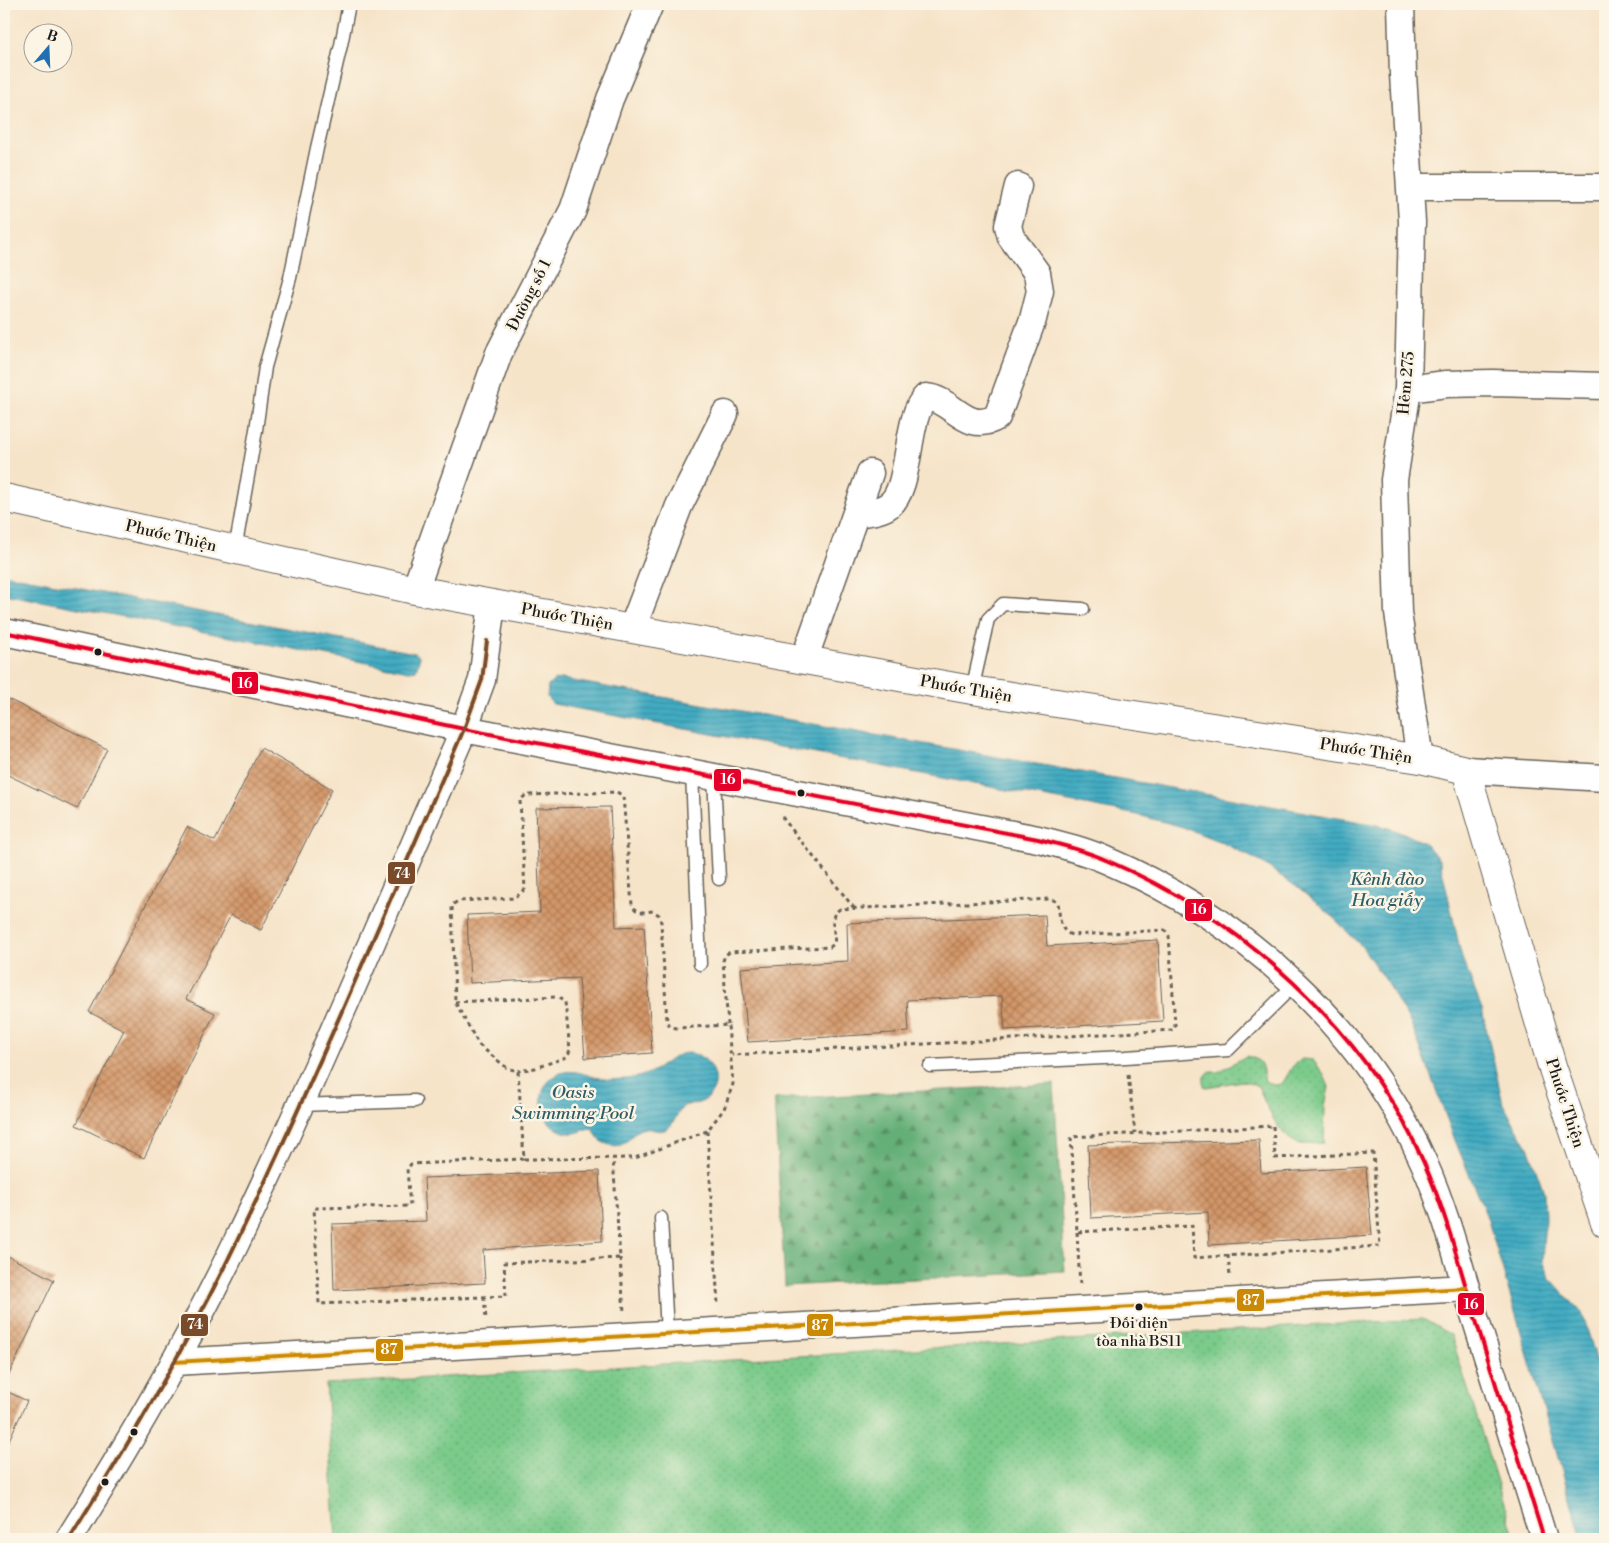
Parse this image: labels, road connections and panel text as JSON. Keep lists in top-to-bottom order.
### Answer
{
  "streets": {
    "street": ["Đường số 1", "Hẻm 275", "Phước Thiện"]
  },
  "crossings": [
    ["Đường số 1", "Phước Thiện"],
    ["Hẻm 275", "Phước Thiện"]
  ],
  "water": ["Kênh đào Hoa giấy", "Oasis Swimming Pool"],
  "places": ["Đối diện tòa nhà BS11"],
  "lines": ["transit line 16", "transit line 74", "transit line 87"],
  "north": "top"
}
